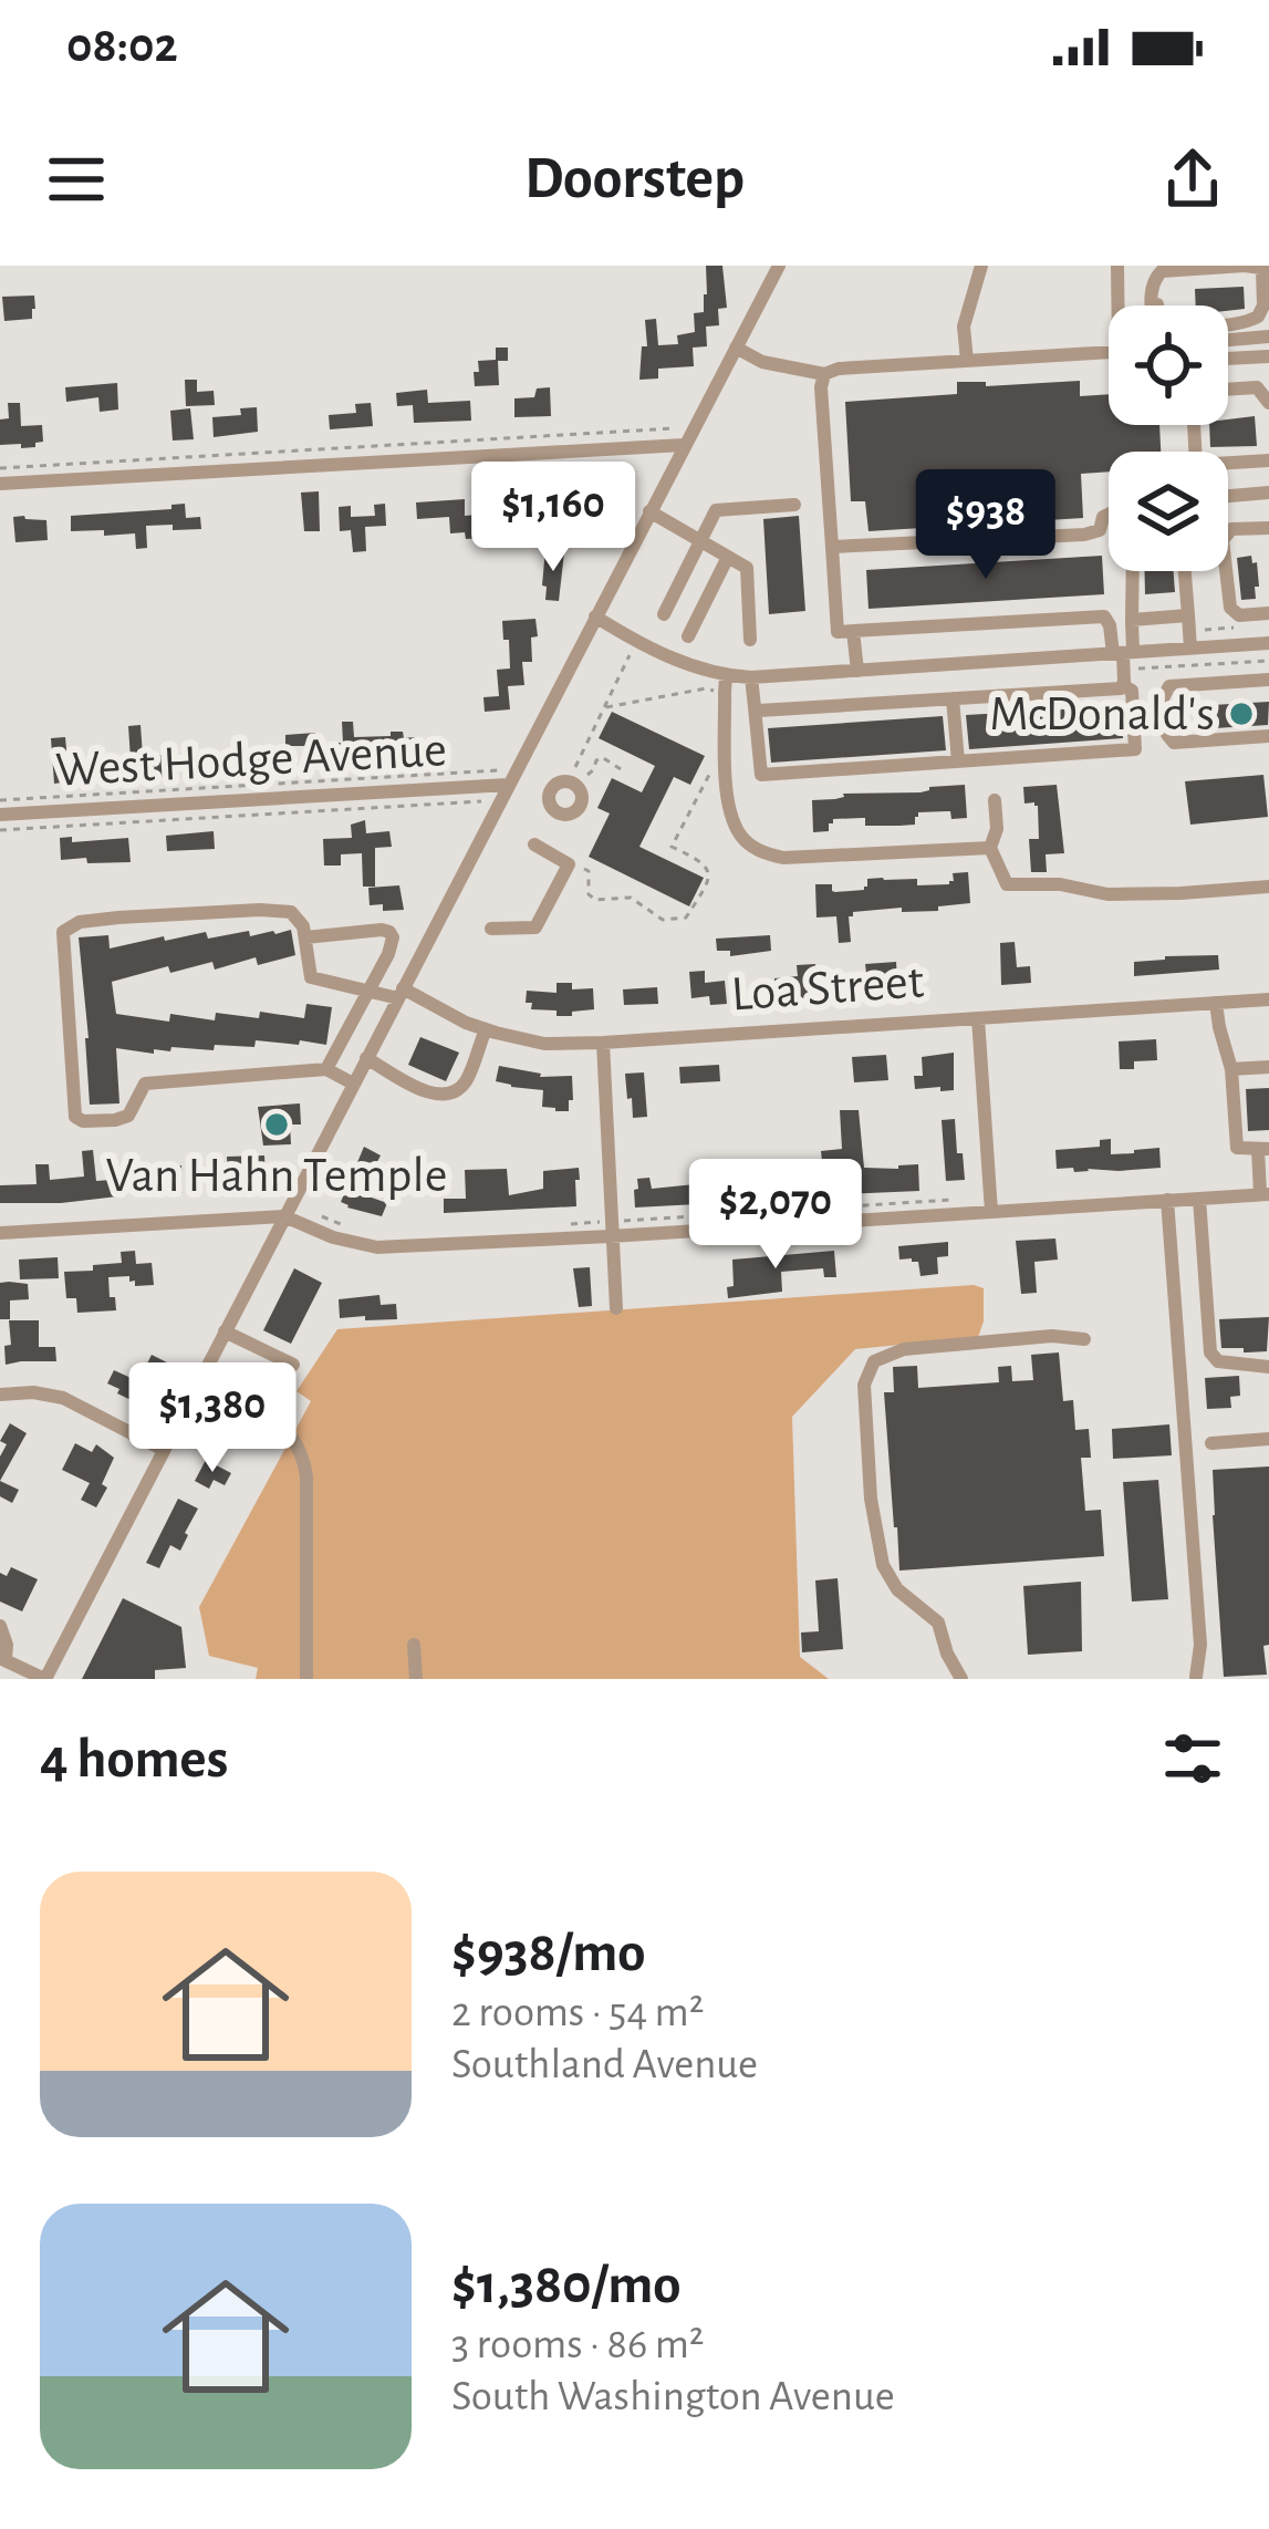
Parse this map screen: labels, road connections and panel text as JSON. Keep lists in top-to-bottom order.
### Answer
{
  "streets": {
    "street": ["West Hodge Avenue", "Loa Street"]
  },
  "places": ["McDonald's", "Van Hahn Temple"],
  "page": {
    "status": "08:02",
    "header": "Doorstep",
    "price": [
      "$1,160",
      "$938",
      "$2,070",
      "$1,380"
    ],
    "heading": "4 homes",
    "list": [
      {
        "name": "$938/mo",
        "note": "2 rooms · 54 m² · Southland Avenue"
      },
      {
        "name": "$1,380/mo",
        "note": "3 rooms · 86 m² · South Washington Avenue"
      }
    ]
  }
}
